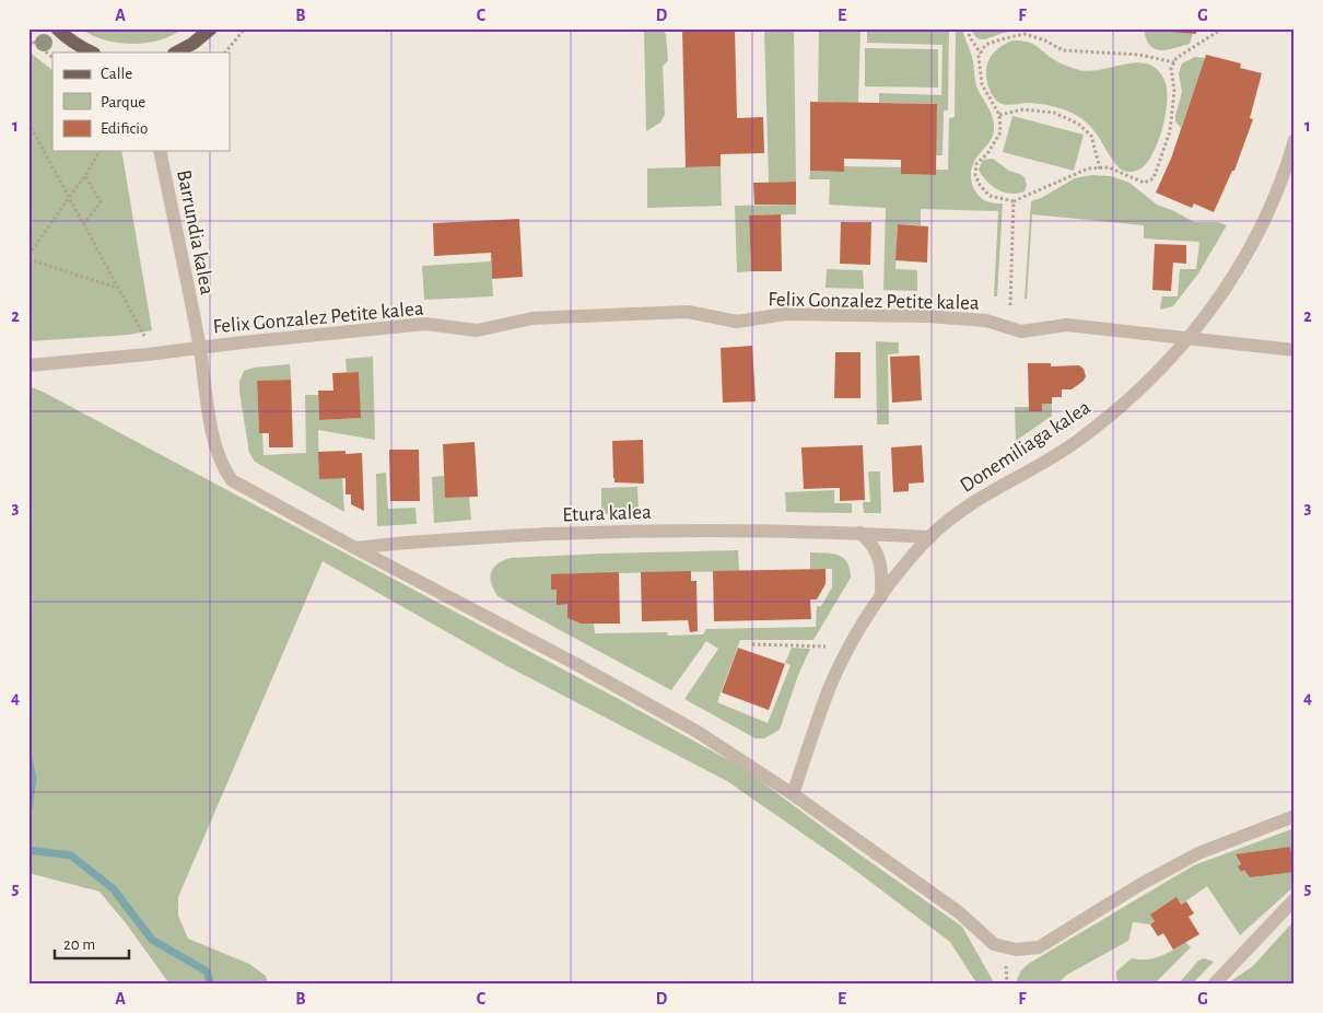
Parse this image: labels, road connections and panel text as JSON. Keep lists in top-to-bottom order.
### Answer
{
  "streets": {
    "street": [
      "Barrundia kalea",
      "Felix Gonzalez Petite kalea",
      "Donemiliaga kalea",
      "Etura kalea"
    ]
  },
  "crossings": [
    ["Barrundia kalea", "Felix Gonzalez Petite kalea"],
    ["Barrundia kalea", "Etura kalea"],
    ["Felix Gonzalez Petite kalea", "Donemiliaga kalea"],
    ["Donemiliaga kalea", "Etura kalea"]
  ],
  "legend": ["Calle", "Parque", "Edificio"],
  "scale_bar": "20 m",
  "grid": {
    "columns": [
      "A",
      "B",
      "C",
      "D",
      "E",
      "F",
      "G"
    ],
    "rows": [
      "1",
      "2",
      "3",
      "4",
      "5"
    ]
  }
}
